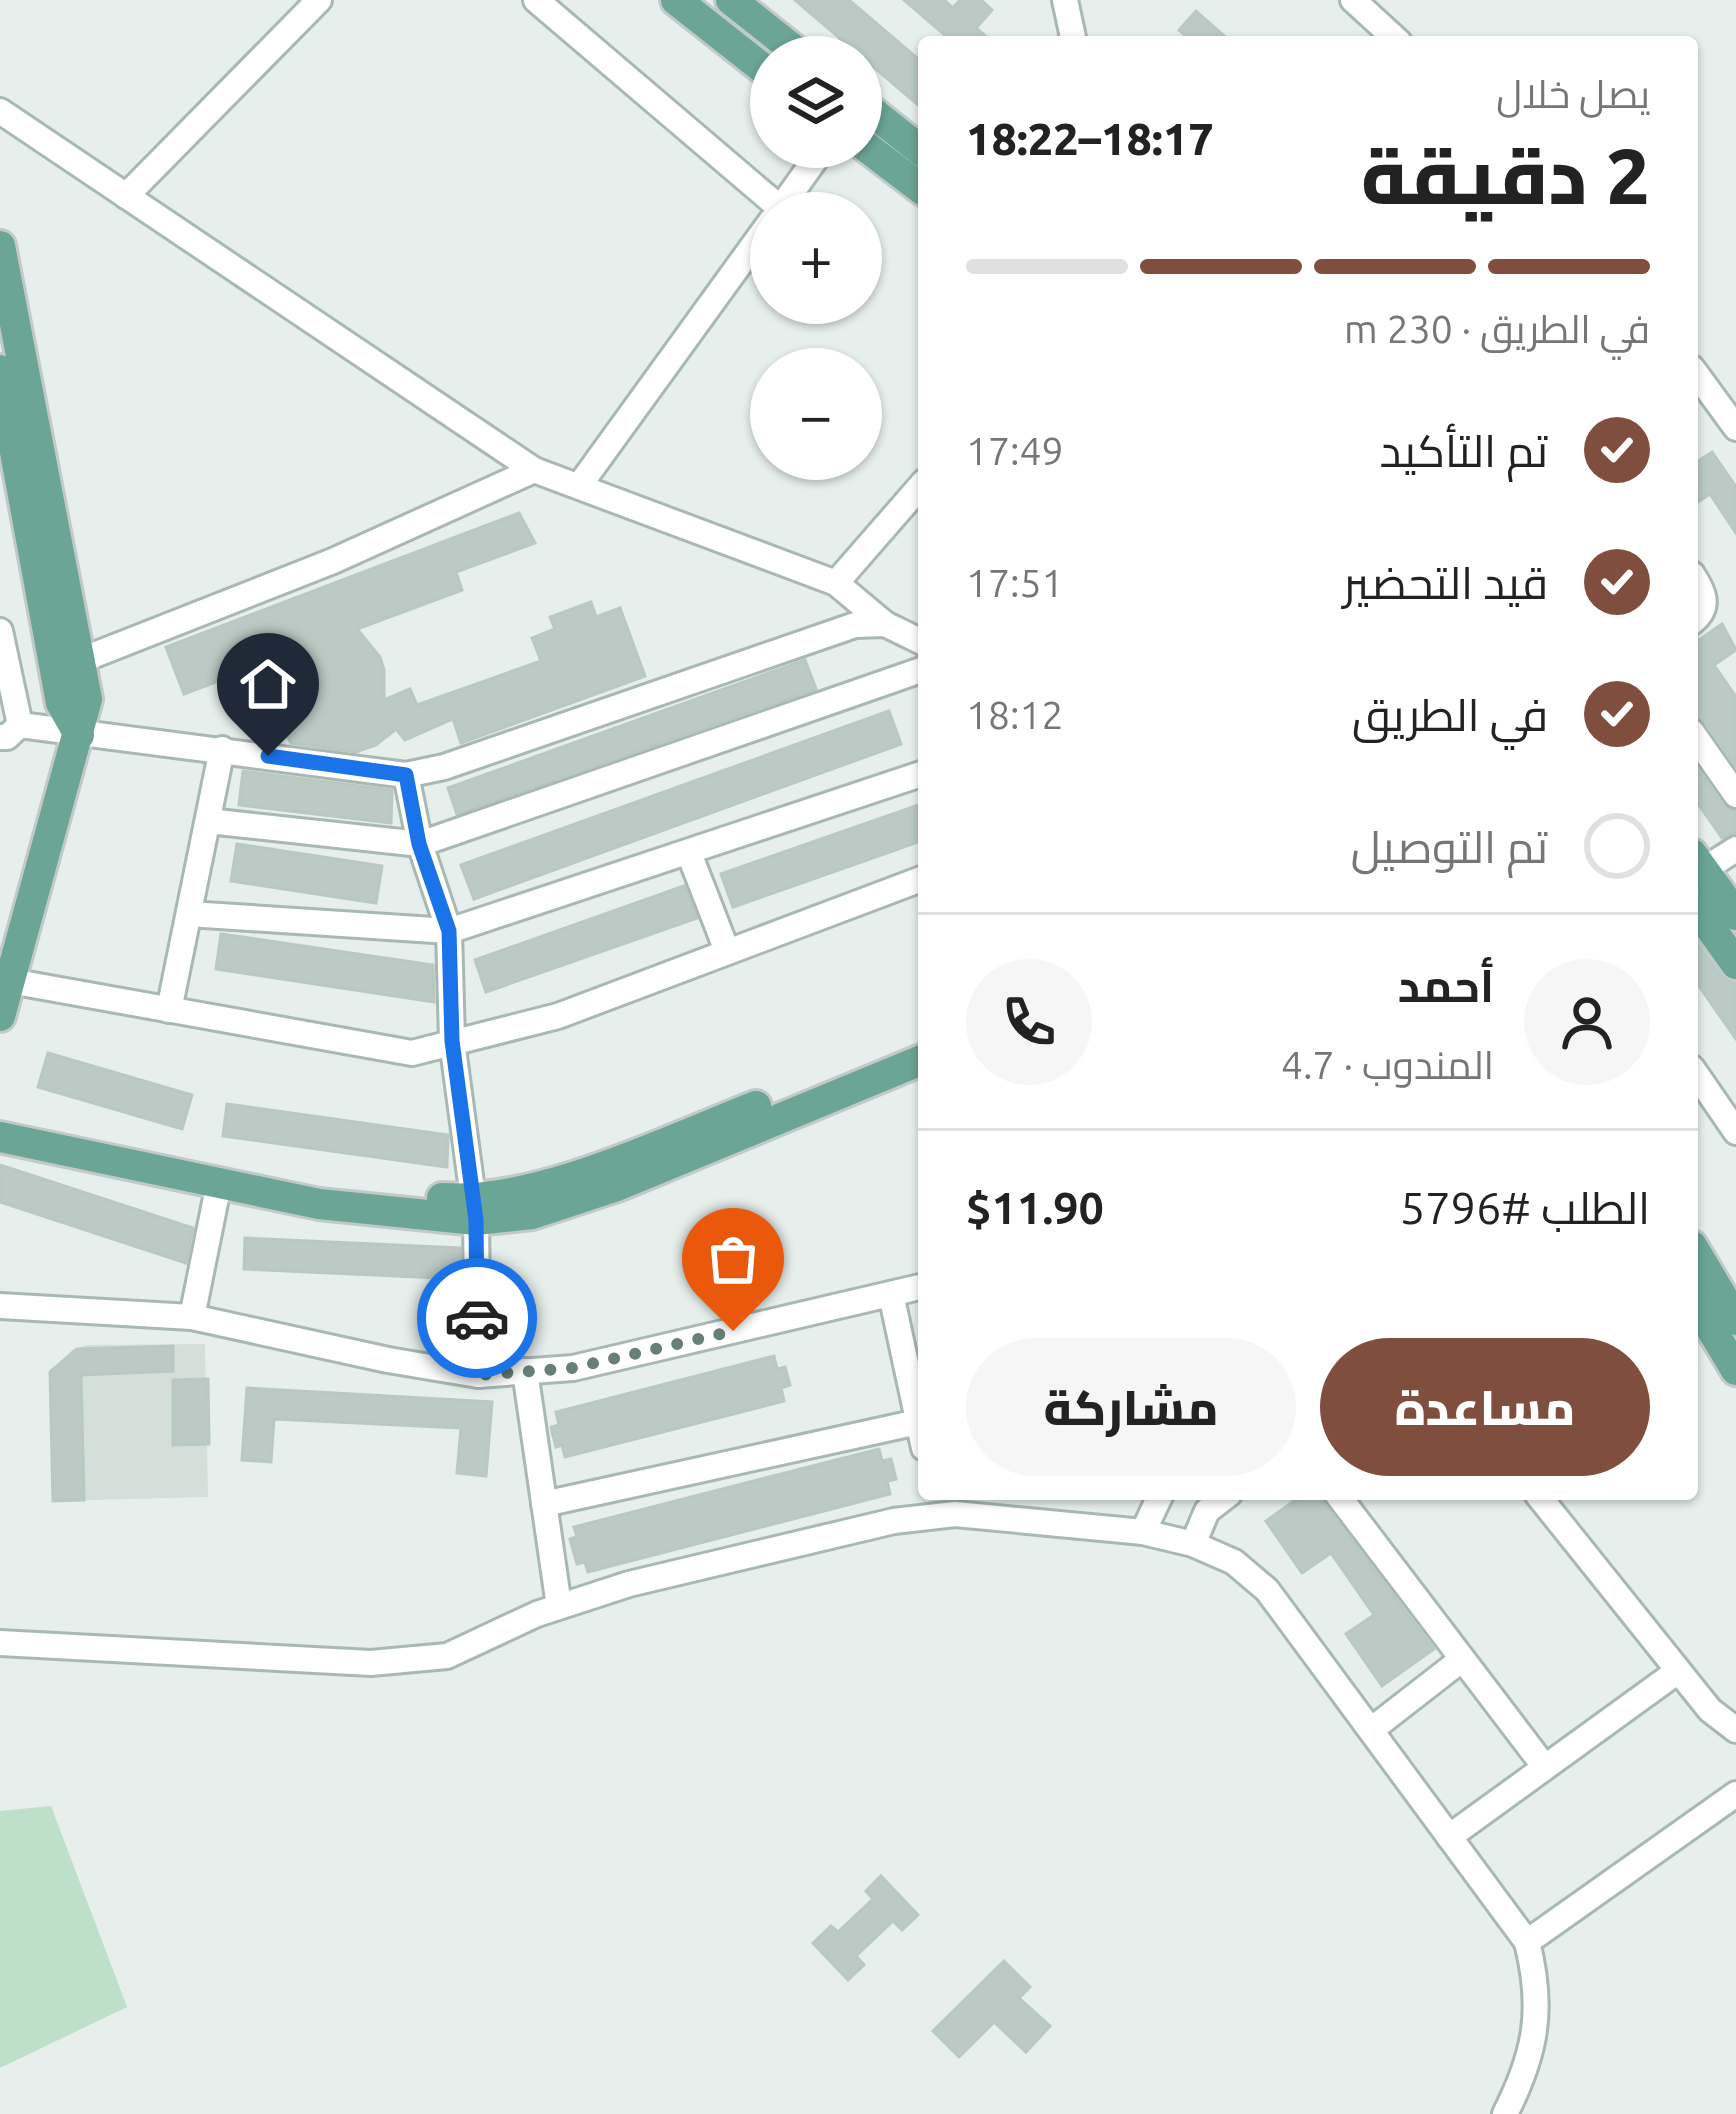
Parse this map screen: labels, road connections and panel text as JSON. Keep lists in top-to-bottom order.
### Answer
{
  "page": {
    "map_buttons": ["+", "−"],
    "heading": ["2 دقيقة", "يصل خلال", "18:17–18:22"],
    "panel": [
      "أحمد",
      "المندوب · 4.7",
      "الطلب #5796",
      "$11.90"
    ],
    "bar": "في الطريق · 230 m",
    "list": [
      ["تم التأكيد", "17:49"],
      ["قيد التحضير", "17:51"],
      ["في الطريق", "18:12"],
      "تم التوصيل"
    ],
    "buttons": ["مساعدة", "مشاركة"]
  }
}
